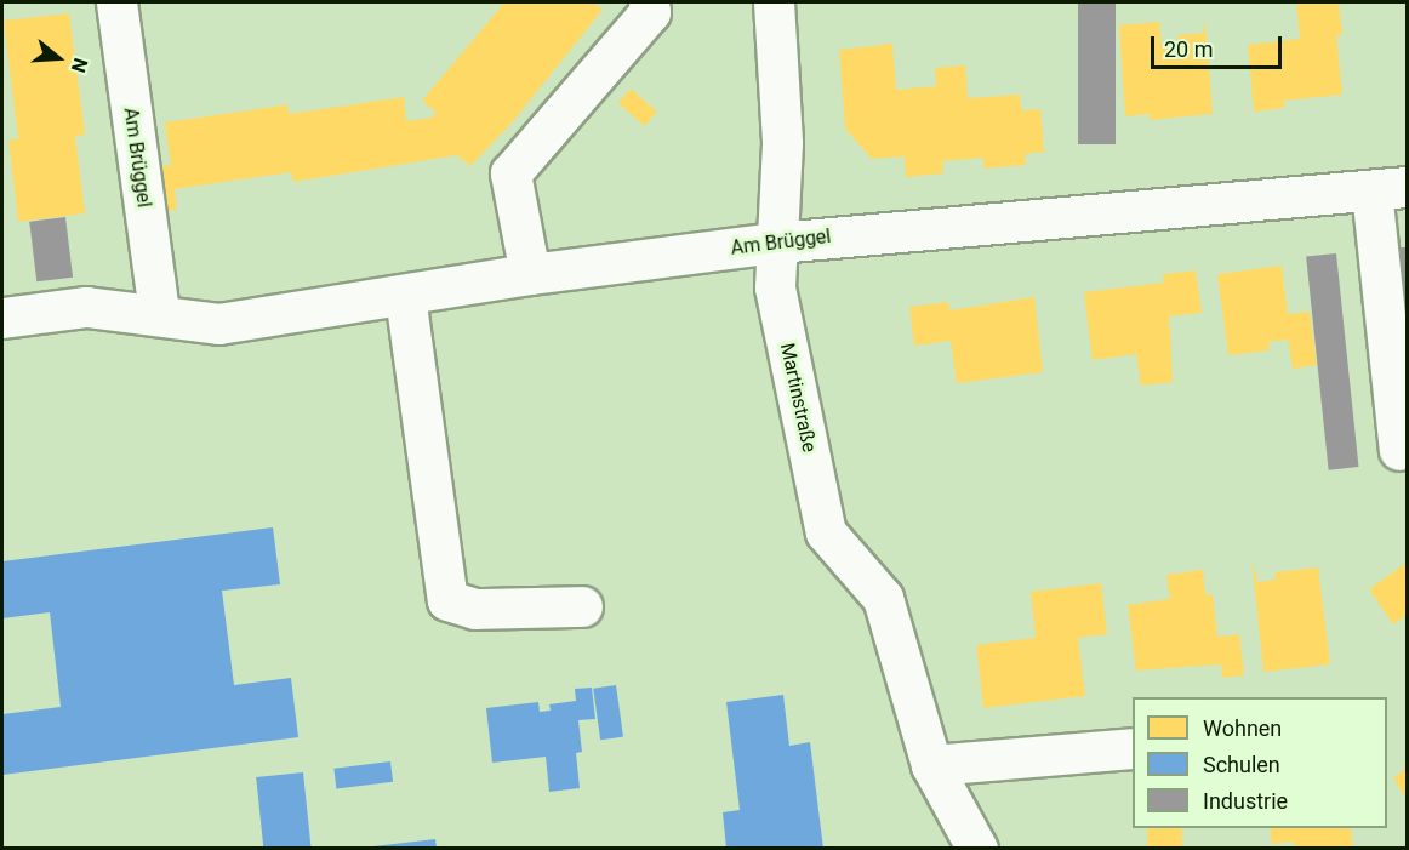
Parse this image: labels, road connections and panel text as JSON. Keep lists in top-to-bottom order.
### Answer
{
  "streets": {
    "street": ["Am Brüggel", "Martinstraße"]
  },
  "crossings": [
    ["Am Brüggel", "Martinstraße"]
  ],
  "legend": ["Wohnen", "Schulen", "Industrie"],
  "scale_bar": "20 m",
  "north": "right"
}
